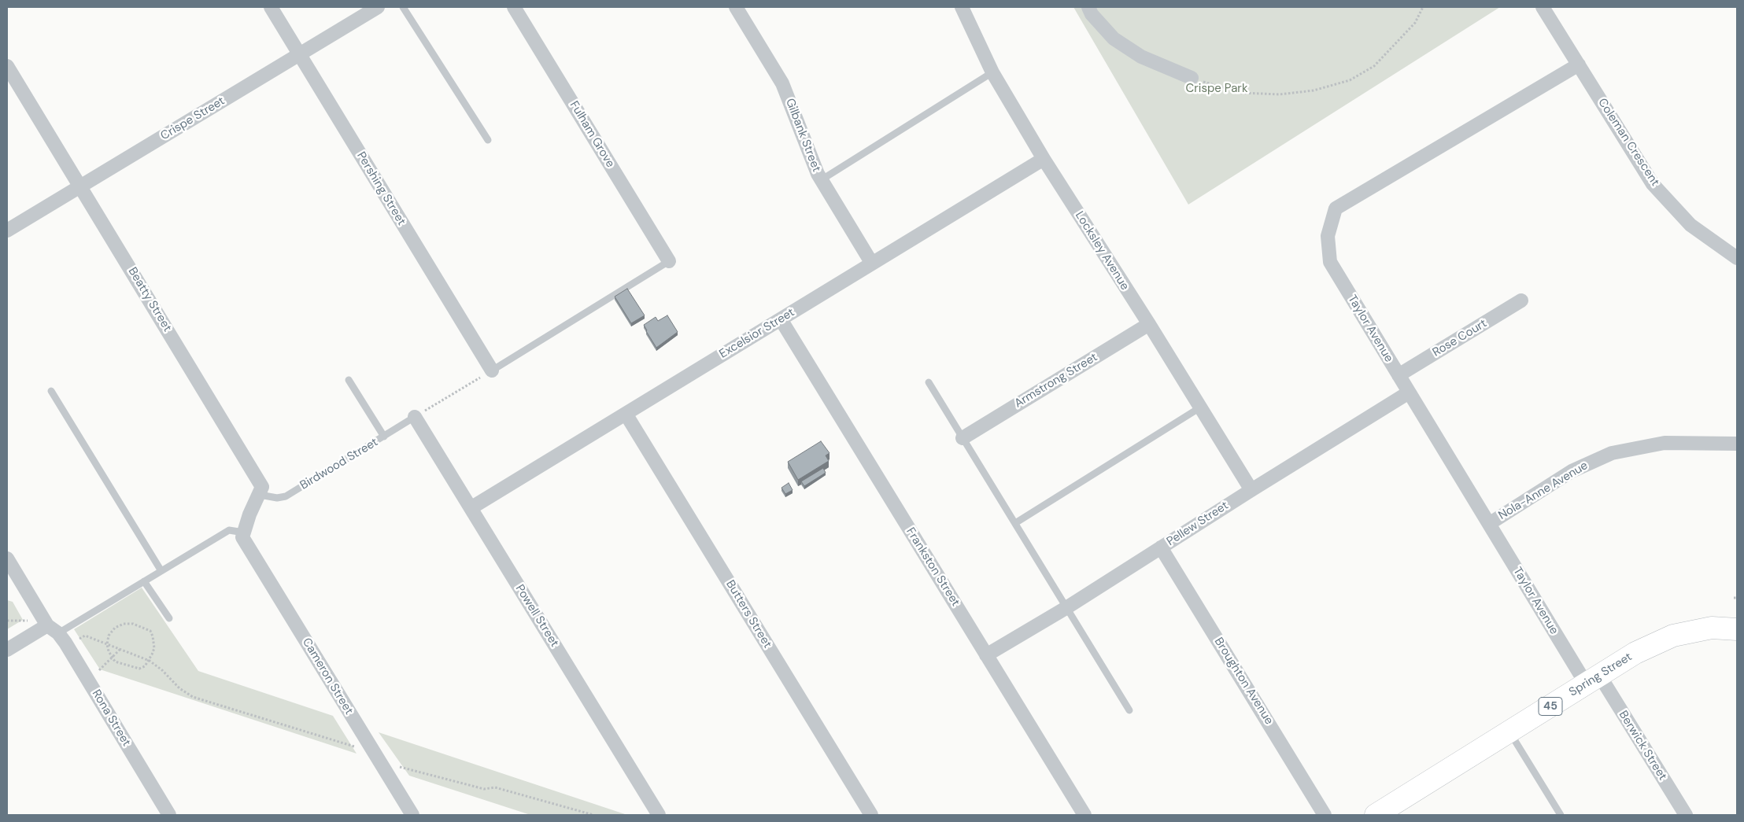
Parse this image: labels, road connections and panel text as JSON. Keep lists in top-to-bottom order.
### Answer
{
  "streets": {
    "main road": ["Spring Street", "45"],
    "street": [
      "Crispe Street",
      "Fulham Grove",
      "Gilbank Street",
      "Coleman Crescent",
      "Pershing Street",
      "Locksley Avenue",
      "Beatty Street",
      "Taylor Avenue",
      "Excelsior Street",
      "Rose Court",
      "Armstrong Street",
      "Nola-Anne Avenue",
      "Pellew Street",
      "Frankston Street",
      "Butters Street",
      "Powell Street",
      "Cameron Street",
      "Broughton Avenue",
      "Rona Street",
      "Berwick Street"
    ],
    "lane": ["Birdwood Street"]
  },
  "crossings": [
    ["Crispe Street", "Pershing Street"],
    ["Crispe Street", "Beatty Street"],
    ["Gilbank Street", "Excelsior Street"],
    ["Coleman Crescent", "Taylor Avenue"],
    ["Locksley Avenue", "Excelsior Street"],
    ["Locksley Avenue", "Armstrong Street"],
    ["Locksley Avenue", "Pellew Street"],
    ["Beatty Street", "Birdwood Street"],
    ["Taylor Avenue", "Rose Court"],
    ["Taylor Avenue", "Nola-Anne Avenue"],
    ["Taylor Avenue", "Pellew Street"],
    ["Taylor Avenue", "Spring Street"],
    ["Taylor Avenue", "Berwick Street"],
    ["Excelsior Street", "Frankston Street"],
    ["Excelsior Street", "Butters Street"],
    ["Excelsior Street", "Powell Street"],
    ["Birdwood Street", "Powell Street"],
    ["Pellew Street", "Frankston Street"],
    ["Pellew Street", "Broughton Avenue"],
    ["Spring Street", "Berwick Street"]
  ],
  "parks": ["Crispe Park"]
}
